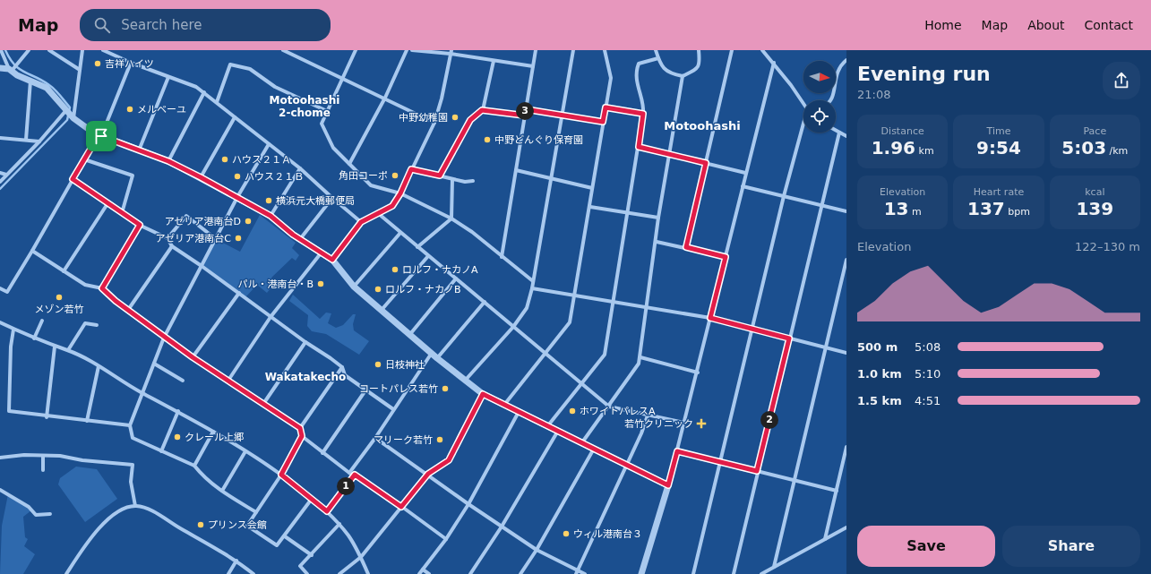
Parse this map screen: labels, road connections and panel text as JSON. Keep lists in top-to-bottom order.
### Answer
{
  "districts": ["Motoohashi 2-chome", "Motoohashi", "Wakatakecho"],
  "places": {
    "other": [
      "吉祥ハイツ",
      "メルベーユ",
      "中野幼稚園",
      "中野どんぐり保育園",
      "ハウス２１Ａ",
      "角田コーポ",
      "ハウス２１Ｂ",
      "横浜元大橋郵便局",
      "アゼリア港南台D",
      "アゼリア港南台C",
      "ロルフ・ナカノA",
      "パル・港南台・B",
      "ロルフ・ナカノB",
      "メゾン若竹",
      "日枝神社",
      "コートパレス若竹",
      "ホワイトパレスA",
      "クレール上郷",
      "マリーク若竹",
      "プリンス会館",
      "ウィル港南台３"
    ],
    "health": ["若竹クリニック"]
  },
  "north": "right",
  "page": {
    "header": "Map",
    "search": "Search here",
    "nav": [
      "Home",
      "Map",
      "About",
      "Contact"
    ],
    "heading": ["Evening run", "21:08"],
    "pins": ["3", "2", "1"],
    "stats": [
      ["Distance", "1.96 km"],
      ["Time", "9:54"],
      ["Pace", "5:03 /km"],
      ["Elevation", "13 m"],
      ["Heart rate", "137 bpm"],
      ["kcal", "139"]
    ],
    "chart": ["Elevation", "122–130 m"],
    "list": [
      {
        "name": "500 m",
        "note": "5:08"
      },
      {
        "name": "1.0 km",
        "note": "5:10"
      },
      {
        "name": "1.5 km",
        "note": "4:51"
      }
    ],
    "buttons": ["Save", "Share"]
  }
}
